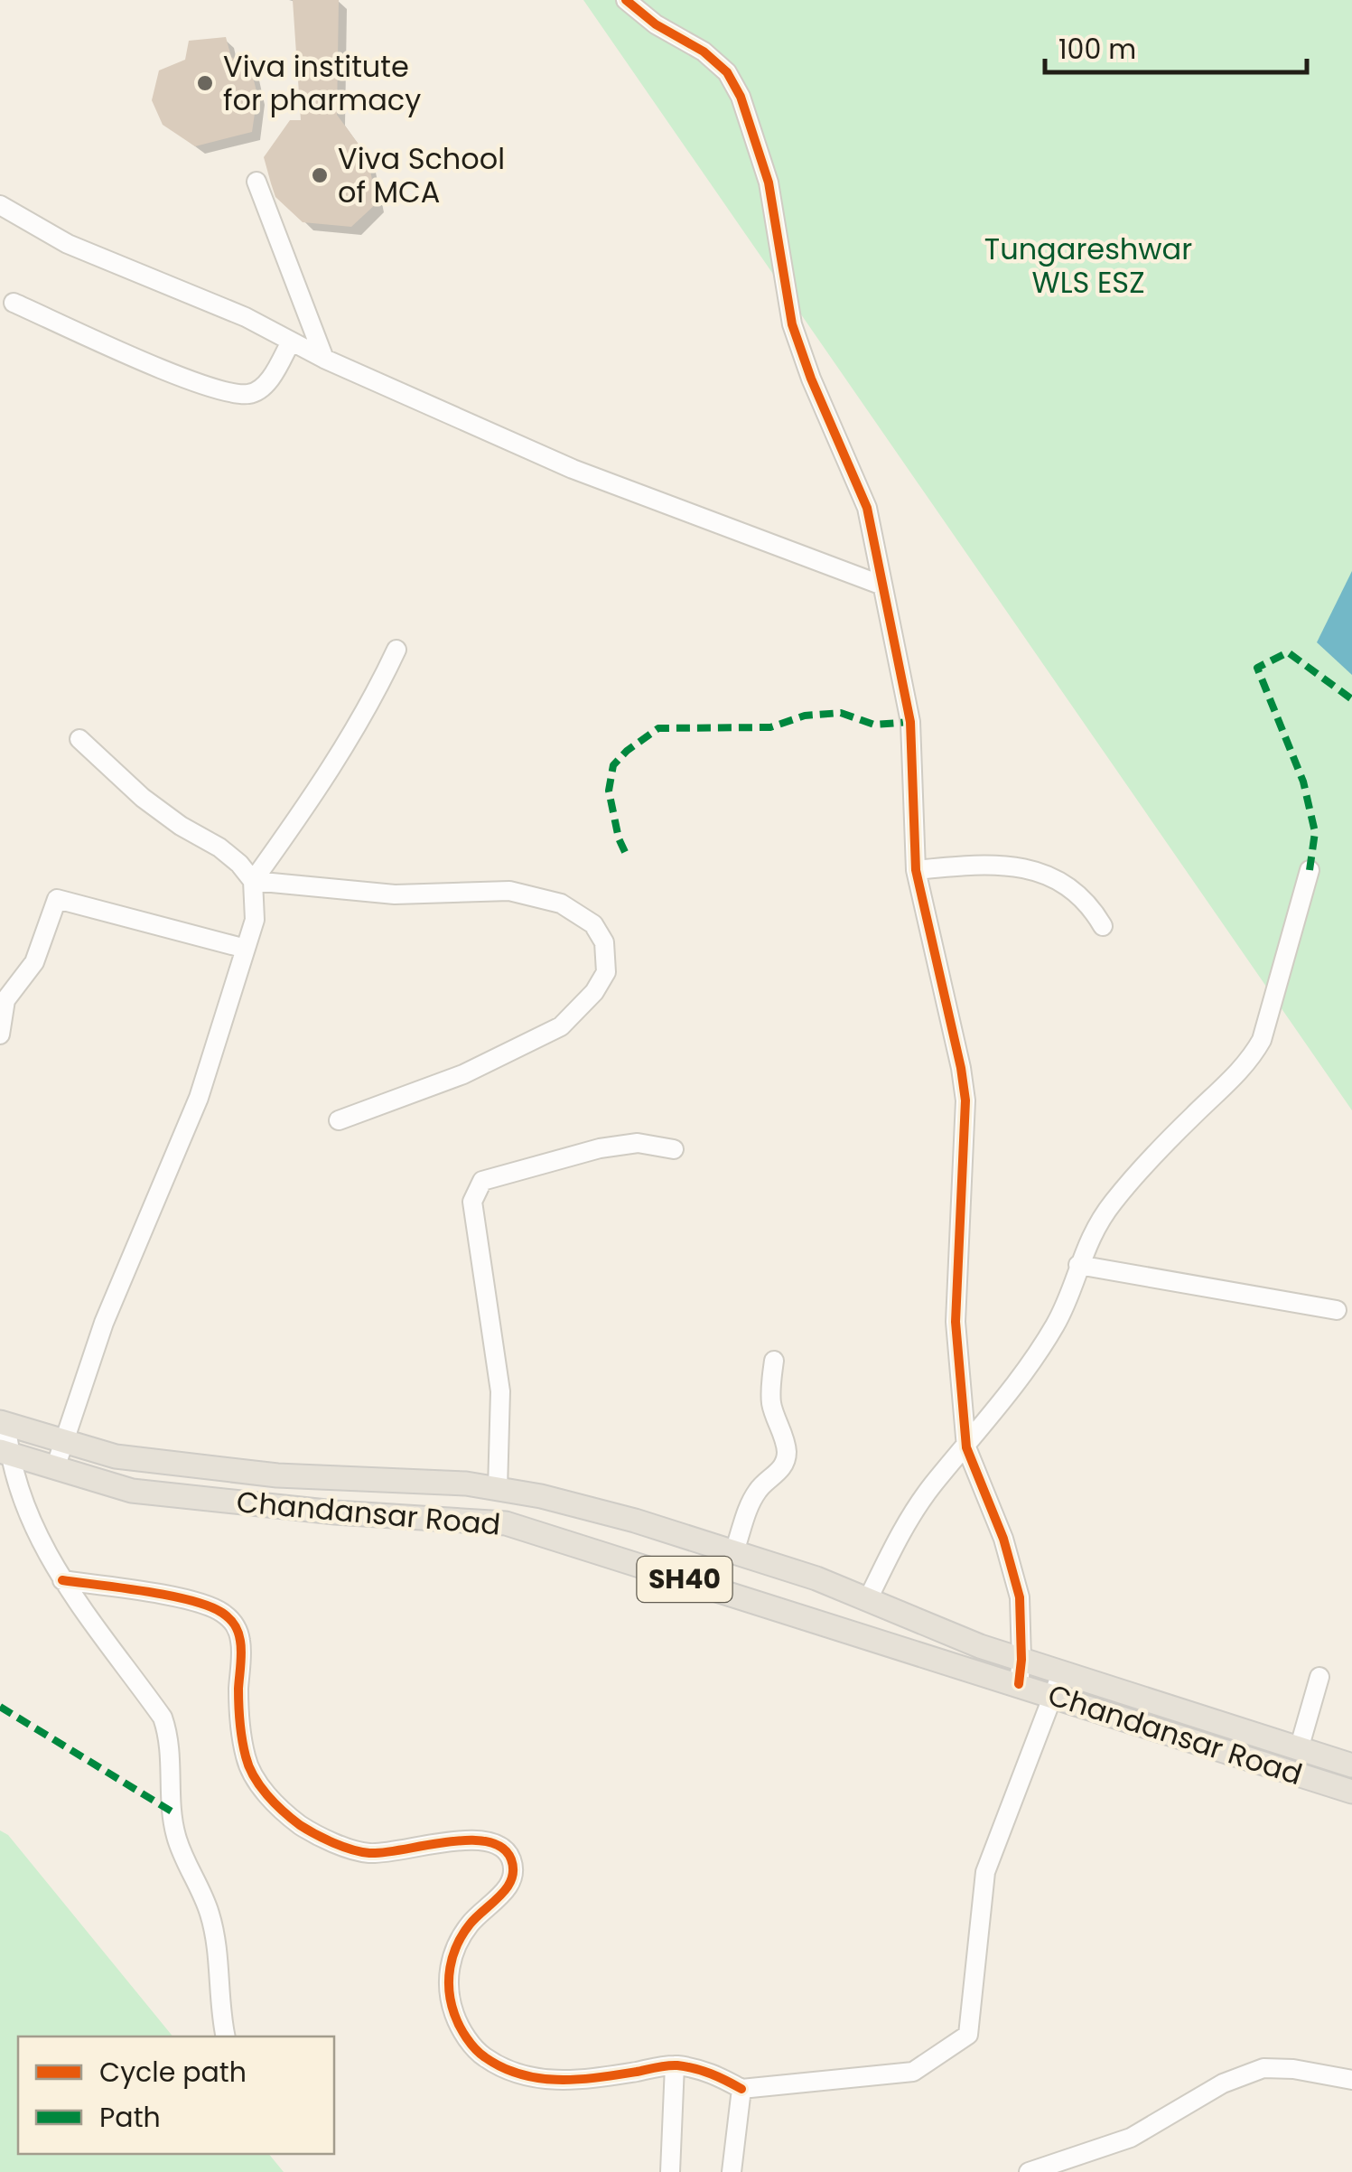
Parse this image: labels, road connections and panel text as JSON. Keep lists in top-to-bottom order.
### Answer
{
  "streets": {
    "main road": ["Chandansar Road", "SH40"]
  },
  "parks": ["Tungareshwar WLS ESZ"],
  "places": ["Viva institute for pharmacy", "Viva School of MCA"],
  "legend": ["Cycle path", "Path"],
  "scale_bar": "100 m"
}
